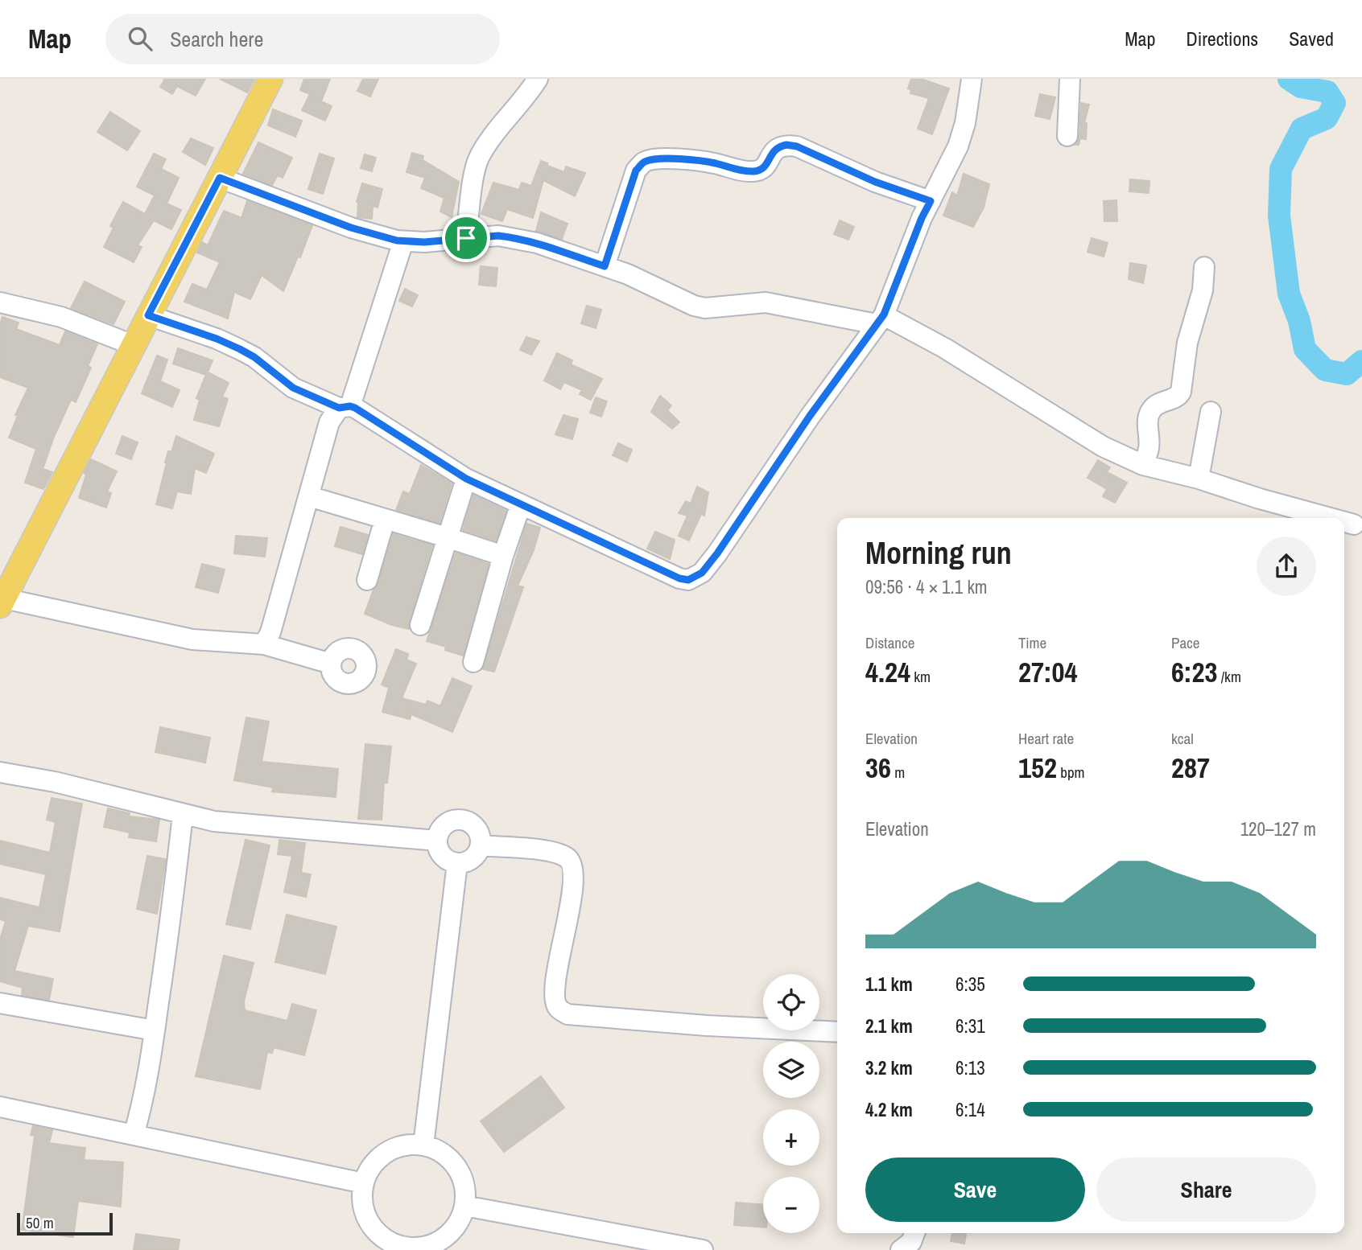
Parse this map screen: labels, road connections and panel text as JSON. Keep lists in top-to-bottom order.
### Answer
{
  "scale_bar": "50 m",
  "page": {
    "header": "Map",
    "search": "Search here",
    "nav": ["Map", "Directions", "Saved"],
    "heading": ["Morning run", "09:56 · 4 × 1.1 km"],
    "stats": [
      ["Distance", "4.24 km"],
      ["Time", "27:04"],
      ["Pace", "6:23 /km"],
      ["Elevation", "36 m"],
      ["Heart rate", "152 bpm"],
      ["kcal", "287"]
    ],
    "chart": ["Elevation", "120–127 m"],
    "list": [
      {
        "name": "1.1 km",
        "note": "6:35"
      },
      {
        "name": "2.1 km",
        "note": "6:31"
      },
      {
        "name": "3.2 km",
        "note": "6:13"
      },
      {
        "name": "4.2 km",
        "note": "6:14"
      }
    ],
    "map_buttons": ["+", "−"],
    "buttons": ["Save", "Share"],
    "scale": "50 m"
  }
}
